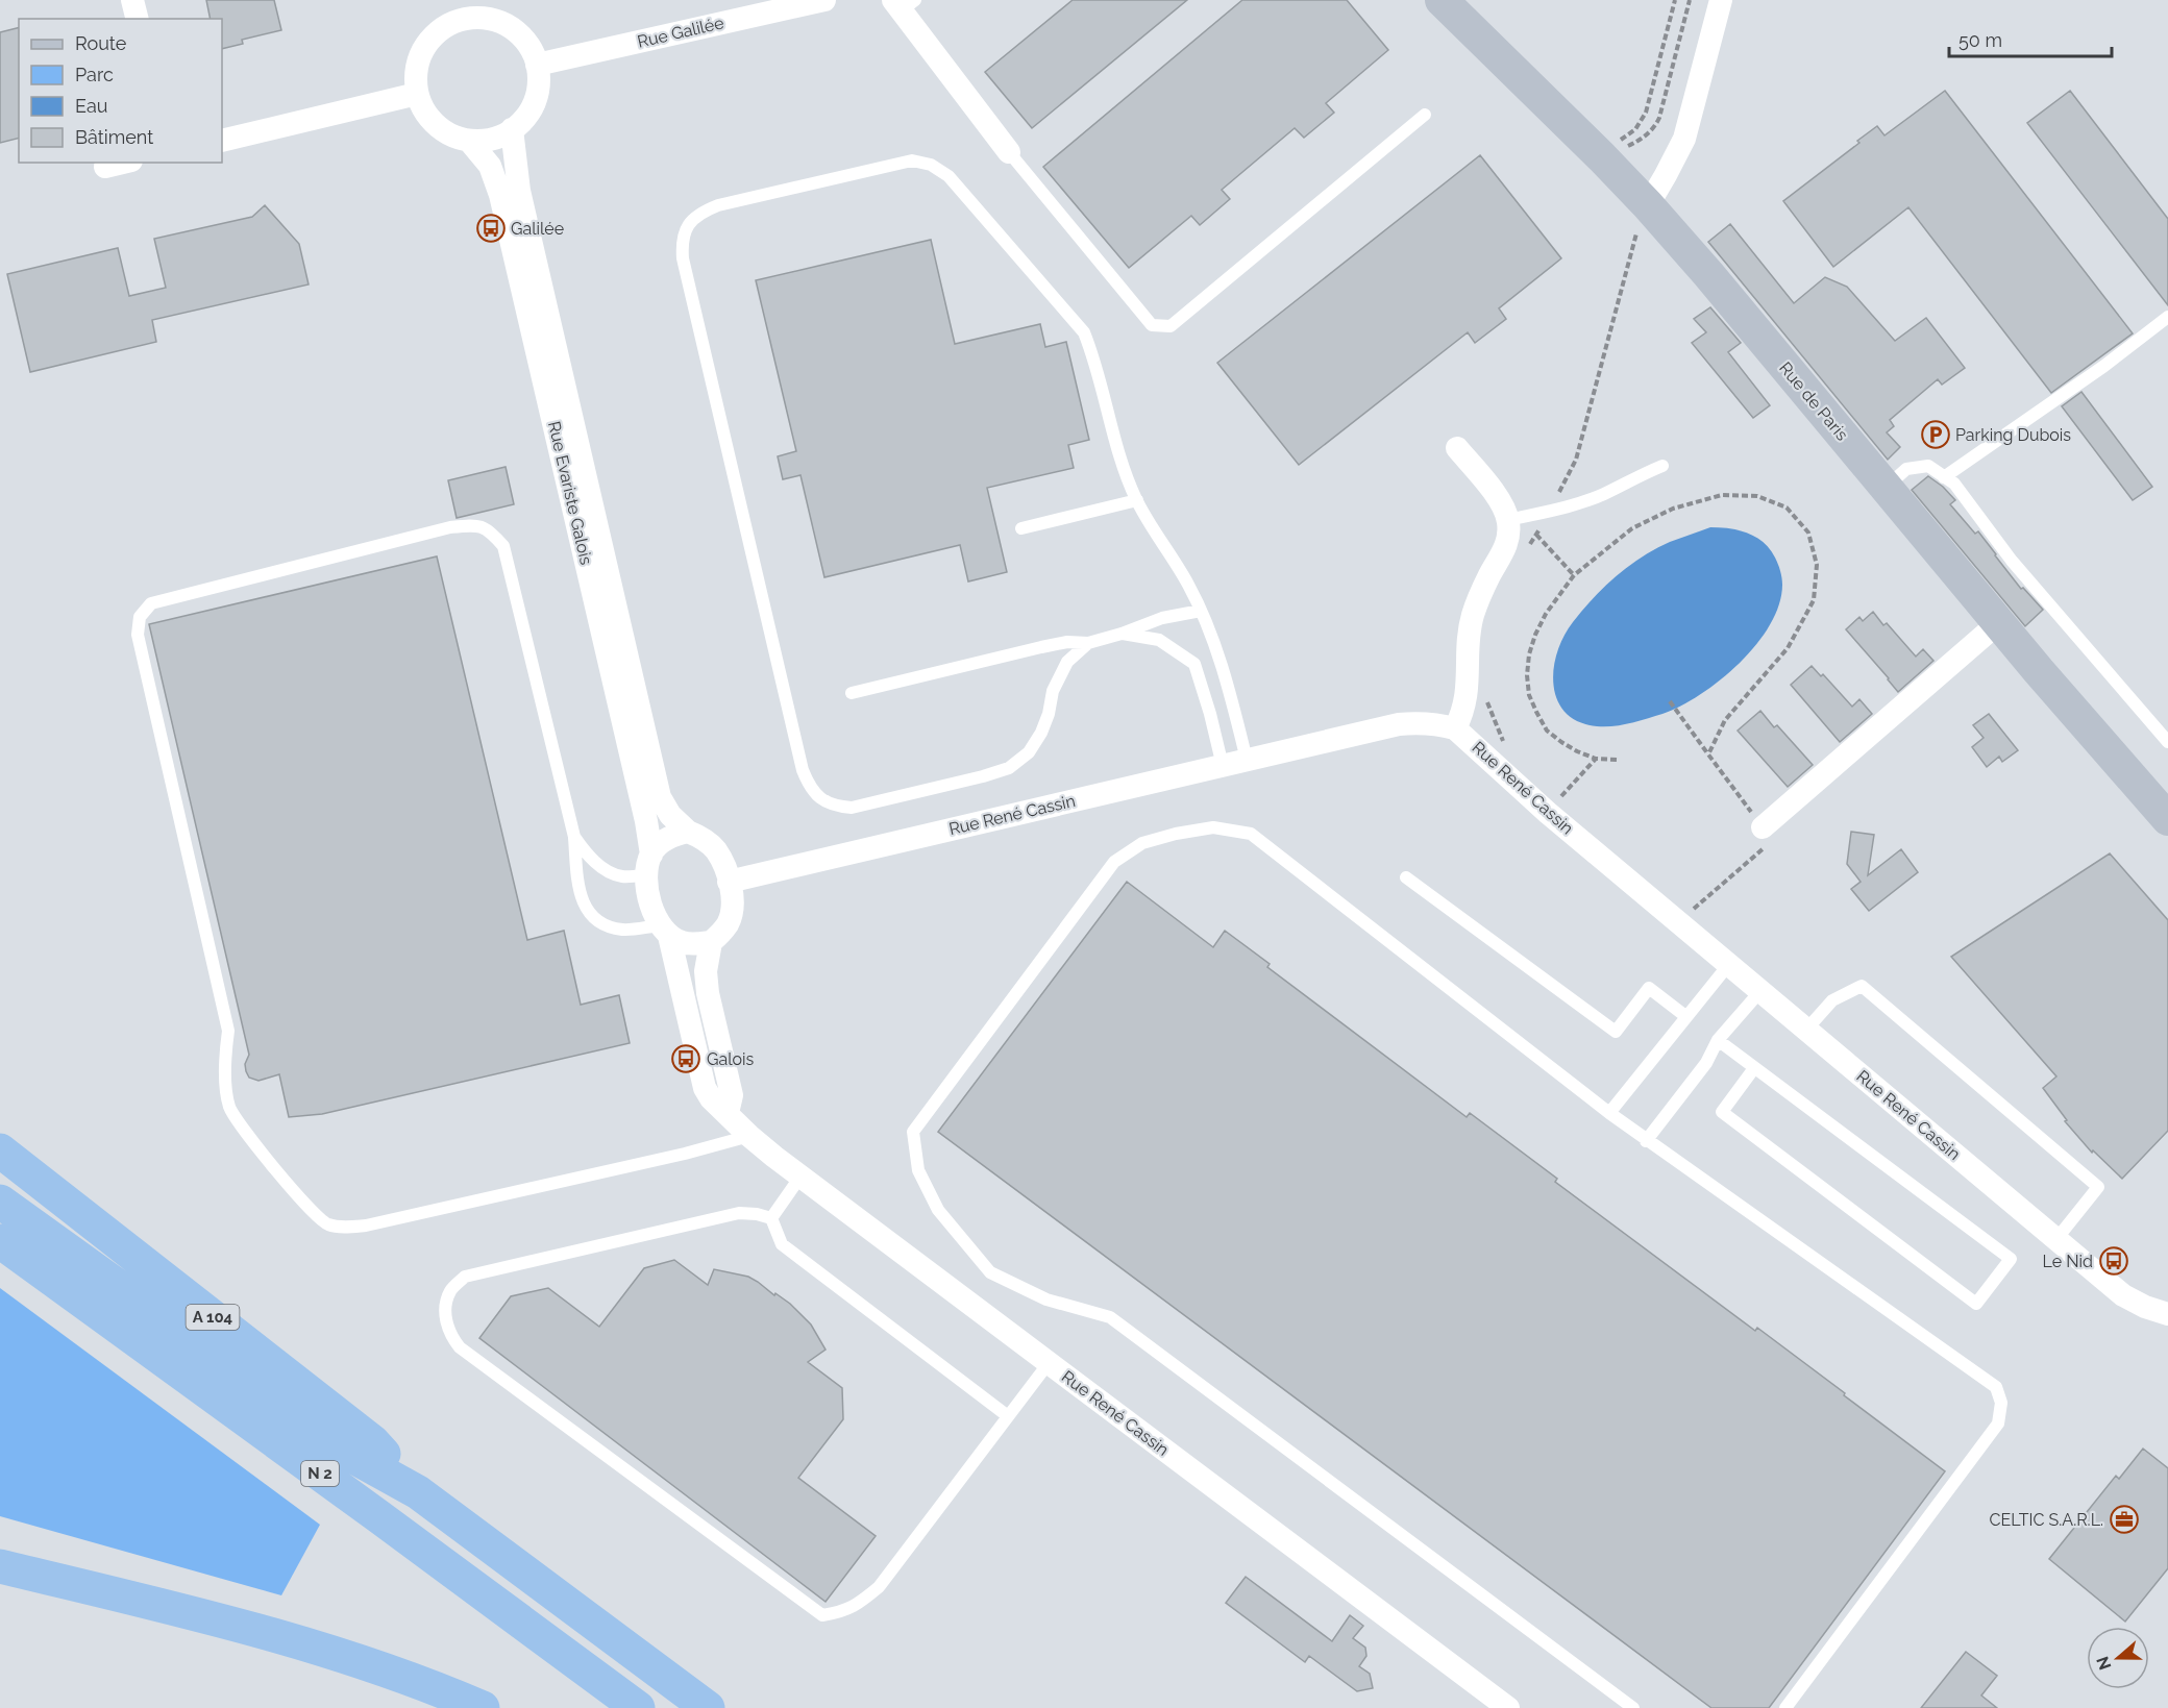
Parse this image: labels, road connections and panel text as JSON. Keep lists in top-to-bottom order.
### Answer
{
  "streets": {
    "highway": ["A 104", "N 2"],
    "street": [
      "Rue Galilée",
      "Rue de Paris",
      "Rue Evariste Galois",
      "Rue René Cassin"
    ]
  },
  "crossings": [
    ["Rue Galilée", "Rue Evariste Galois"],
    ["Rue Evariste Galois", "Rue René Cassin"],
    ["A 104", "N 2"]
  ],
  "places": {
    "bus stop": ["Galilée", "Galois", "Le Nid"],
    "parking": ["Parking Dubois"],
    "office": ["CELTIC S.A.R.L."]
  },
  "legend": [
    "Route",
    "Parc",
    "Eau",
    "Bâtiment"
  ],
  "scale_bar": "50 m",
  "north": "left"
}
